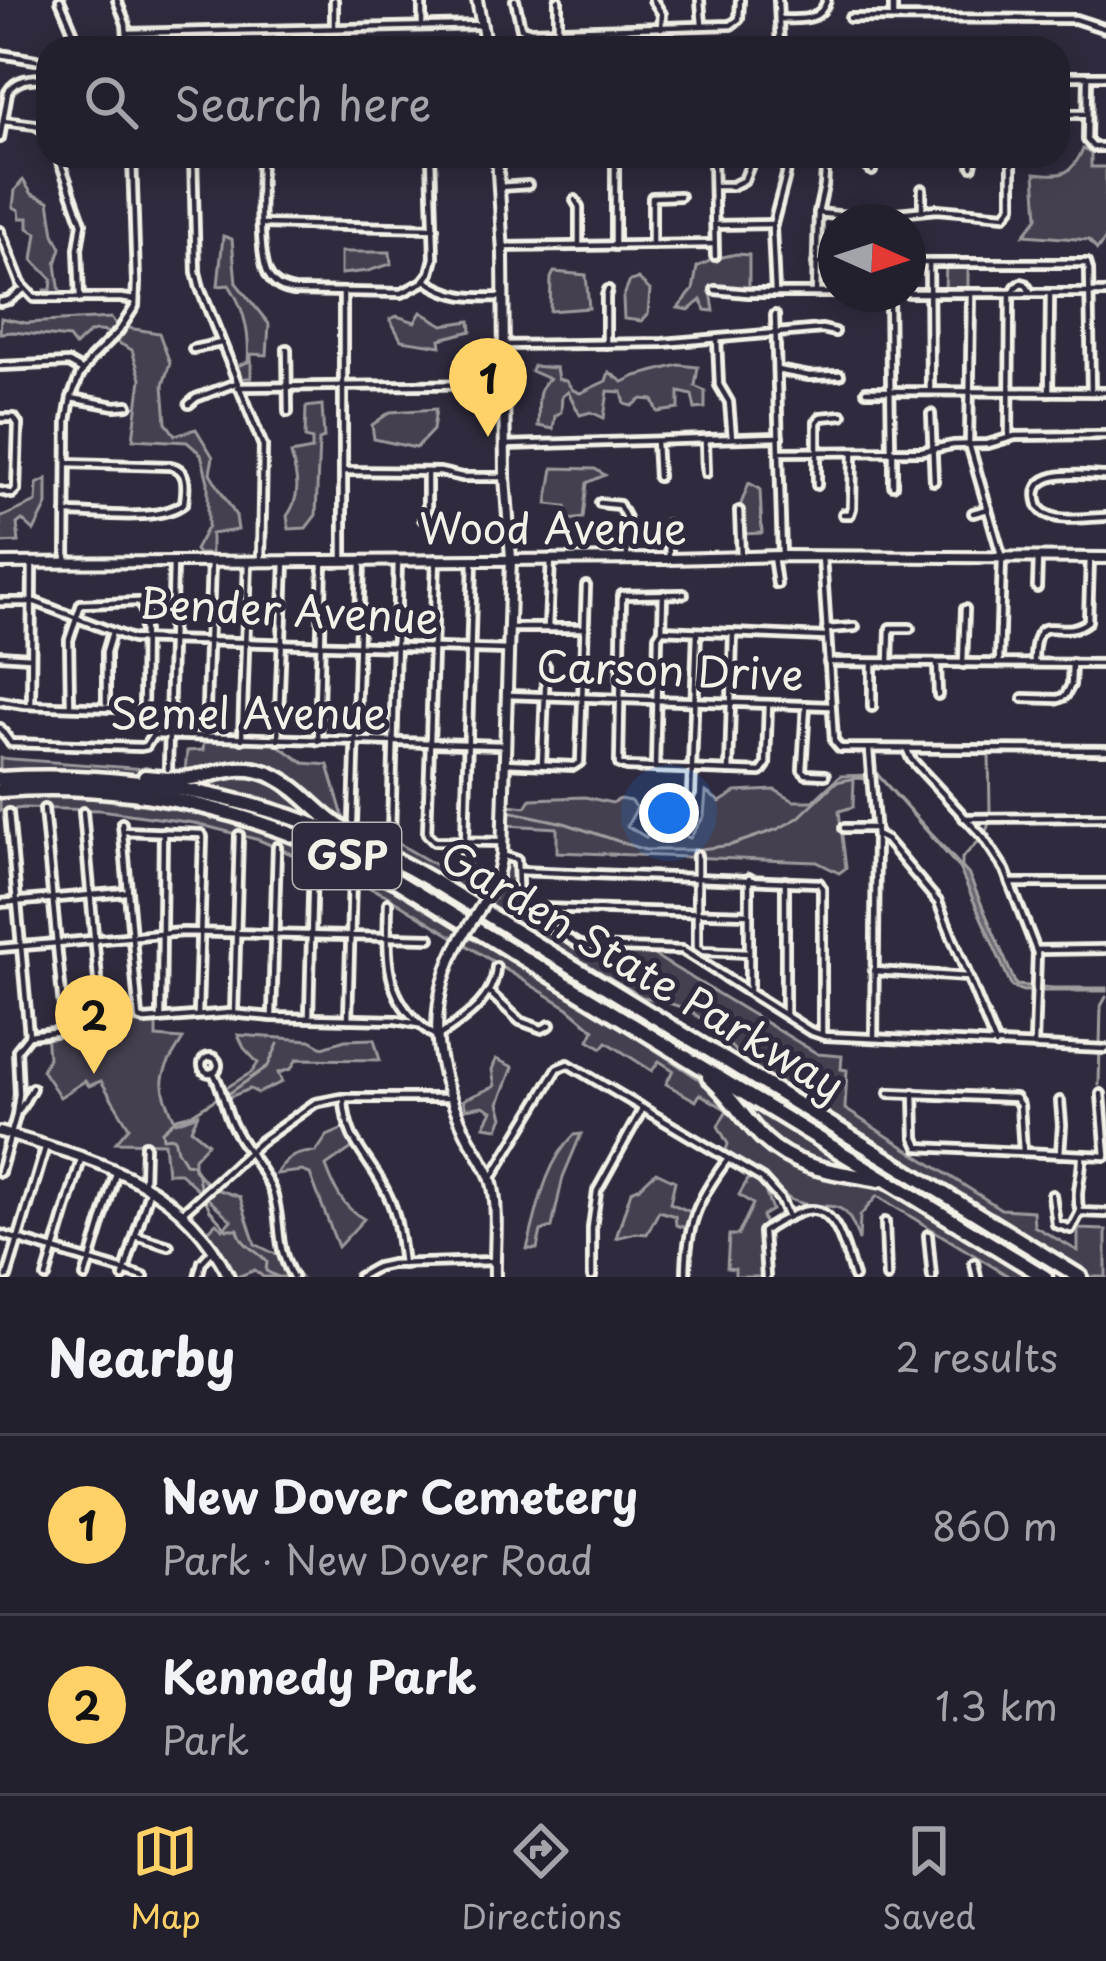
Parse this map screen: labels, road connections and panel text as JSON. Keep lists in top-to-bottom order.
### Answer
{
  "streets": {
    "highway": ["GSP", "Garden State Parkway"],
    "street": [
      "Wood Avenue",
      "Bender Avenue",
      "Carson Drive",
      "Semel Avenue"
    ]
  },
  "north": "right",
  "page": {
    "search": "Search here",
    "pins": ["1", "2"],
    "heading": ["Nearby", "2 results"],
    "list": [
      {
        "mark": "1",
        "name": "New Dover Cemetery",
        "note": "Park · New Dover Road",
        "value": "860 m"
      },
      {
        "mark": "2",
        "name": "Kennedy Park",
        "note": "Park",
        "value": "1.3 km"
      }
    ],
    "nav": ["Map", "Directions", "Saved"]
  }
}
